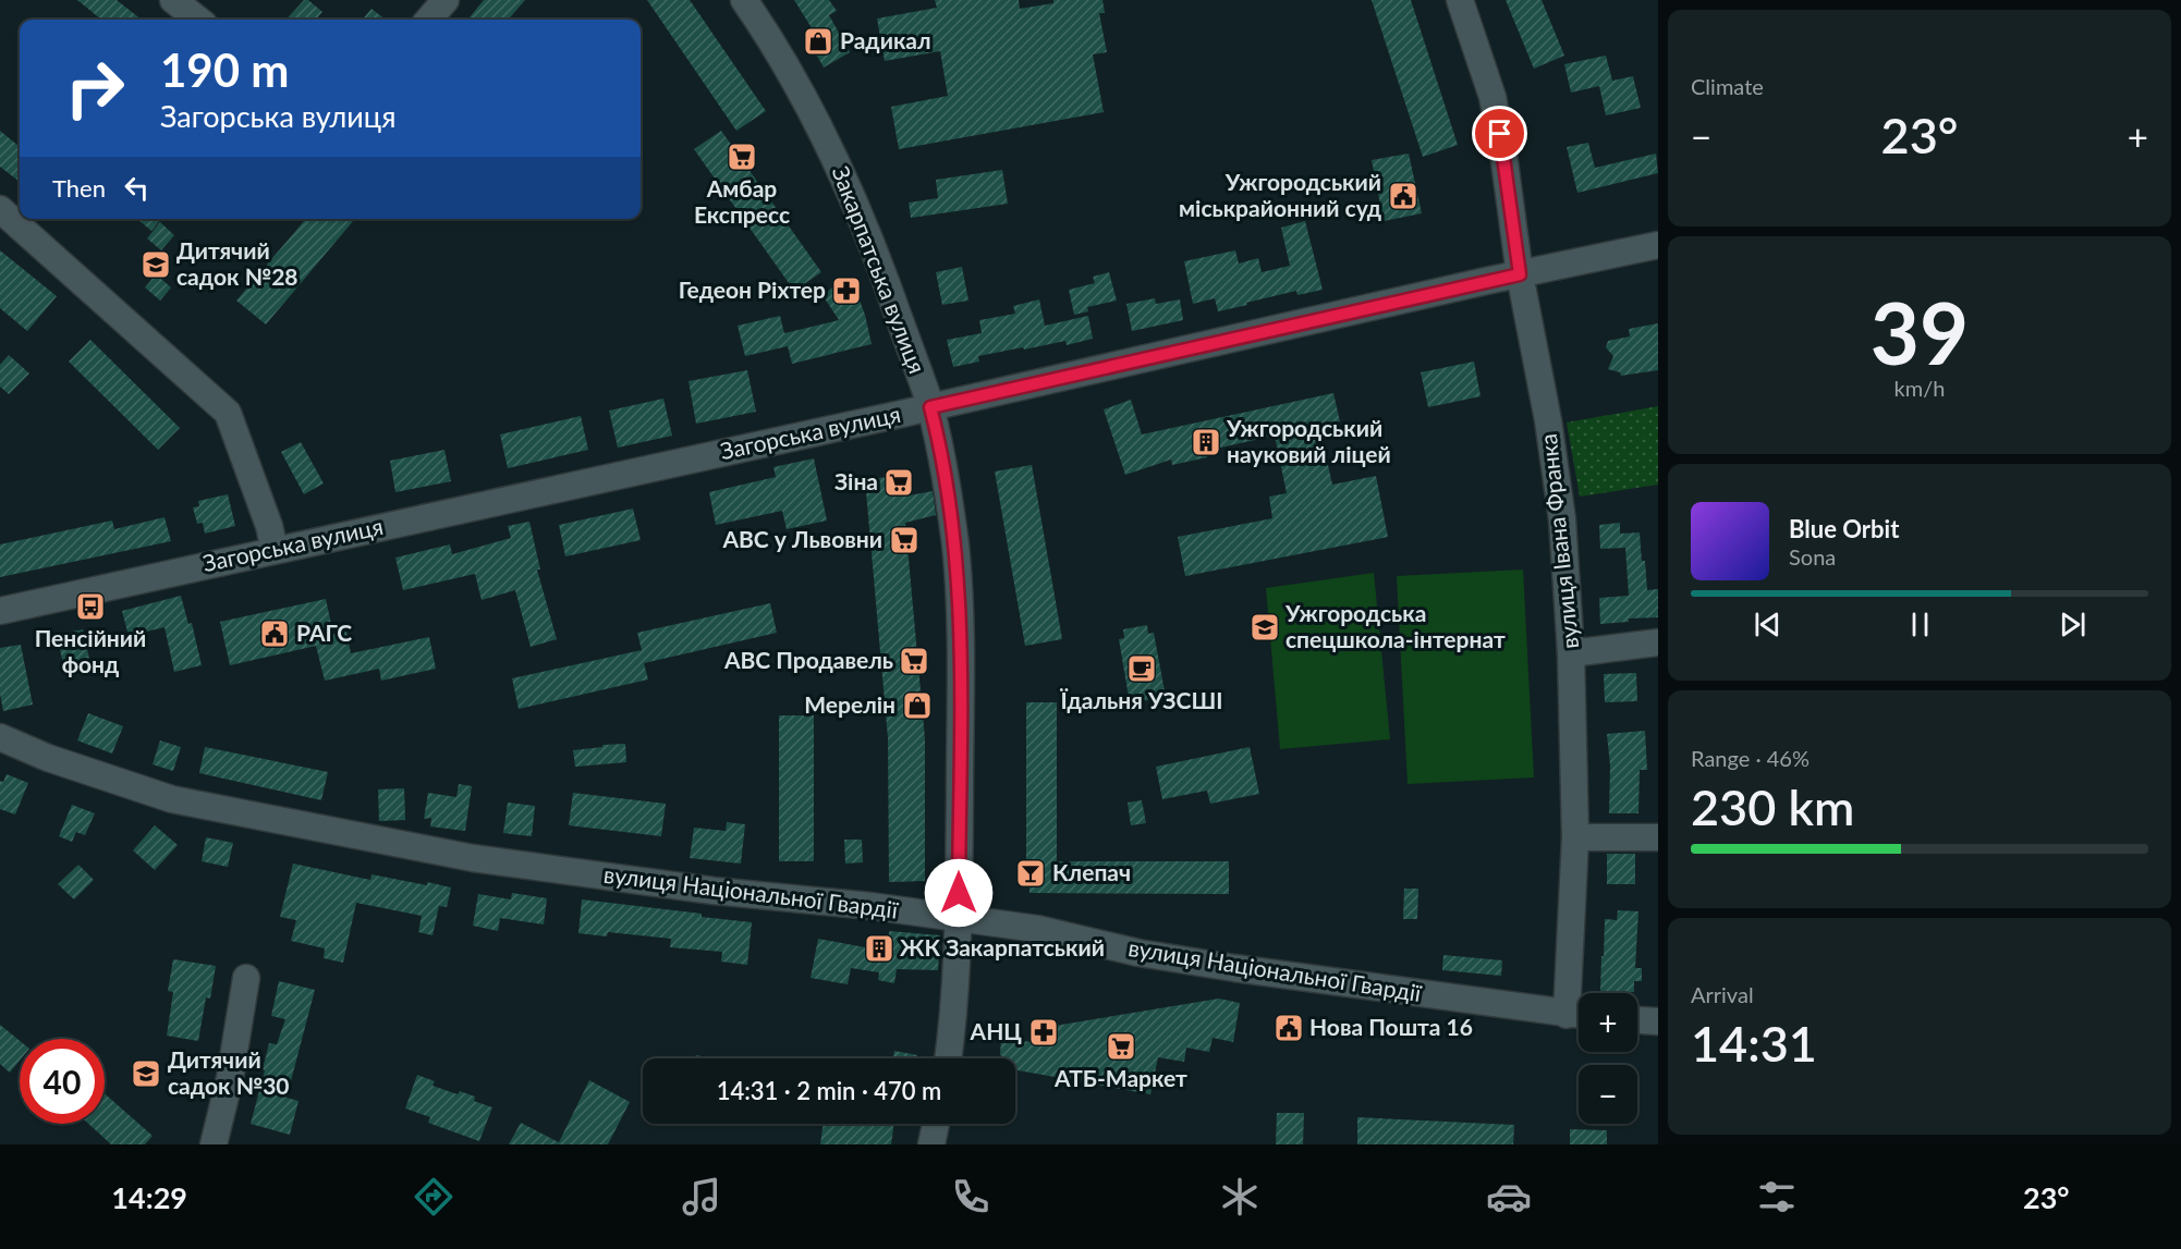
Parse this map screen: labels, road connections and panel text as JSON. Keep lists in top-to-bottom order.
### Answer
{
  "streets": {
    "street": [
      "Закарпатська вулиця",
      "Загорська вулиця",
      "вулиця Івана Франка",
      "вулиця Національної Гвардії"
    ]
  },
  "crossings": [
    ["Закарпатська вулиця", "Загорська вулиця"],
    ["Закарпатська вулиця", "вулиця Національної Гвардії"],
    ["Загорська вулиця", "вулиця Івана Франка"],
    ["вулиця Івана Франка", "вулиця Національної Гвардії"]
  ],
  "places": {
    "shop": ["Радикал", "Мерелін"],
    "supermarket": [
      "Амбар Експресс",
      "Зіна",
      "ABC у Львовни",
      "ABC Продавель",
      "АТБ-Маркет"
    ],
    "public building": ["Ужгородський міськрайонний суд", "РАГС", "Нова Пошта 16"],
    "school or university": ["Дитячий садок №28", "Ужгородська спецшкола-інтернат", "Дитячий садок №30"],
    "pharmacy": ["Гедеон Ріхтер", "АНЦ"],
    "building": ["Ужгородський науковий ліцей", "ЖК Закарпатський"],
    "bus stop": ["Пенсійний фонд"],
    "cafe": ["Їдальня УЗСШІ"],
    "bar": ["Клепач"]
  },
  "page": {
    "tile": [
      "Climate",
      ["39", "km/h"],
      ["Range · 46%", "230 km"],
      ["Arrival", "14:31"]
    ],
    "turn": ["190 m", "Загорська вулиця"],
    "heat": ["−", "23°", "+"],
    "then": "Then",
    "song": ["Blue Orbit", "Sona"],
    "map_buttons": ["+", "−"],
    "limit": "40",
    "trip": "14:31 · 2 min · 470 m",
    "tabs": ["14:29", "23°"]
  }
}
